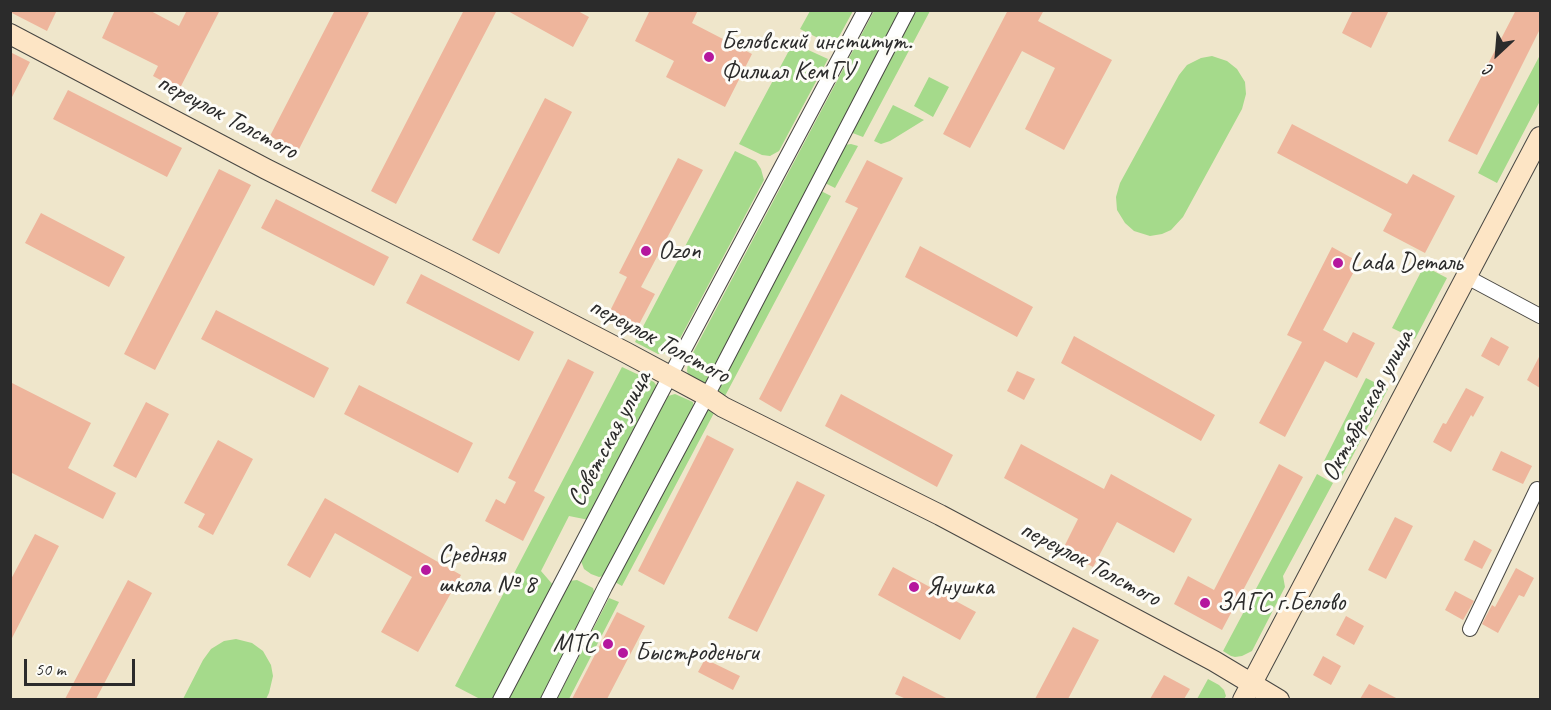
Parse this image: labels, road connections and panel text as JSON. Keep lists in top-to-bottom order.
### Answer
{
  "streets": {
    "street": ["переулок Толстого", "Октябрьская улица", "Советская улица"]
  },
  "crossings": [
    ["переулок Толстого", "Октябрьская улица"],
    ["переулок Толстого", "Советская улица"]
  ],
  "places": [
    "Беловский институт. Филиал КемГУ",
    "Ozon",
    "Lada Dеталь",
    "Средняя школа № 8",
    "Янушка",
    "ЗАГС г.Белово",
    "МТС",
    "Быстроденьги"
  ],
  "scale_bar": "50 m",
  "north": "bottom left"
}
